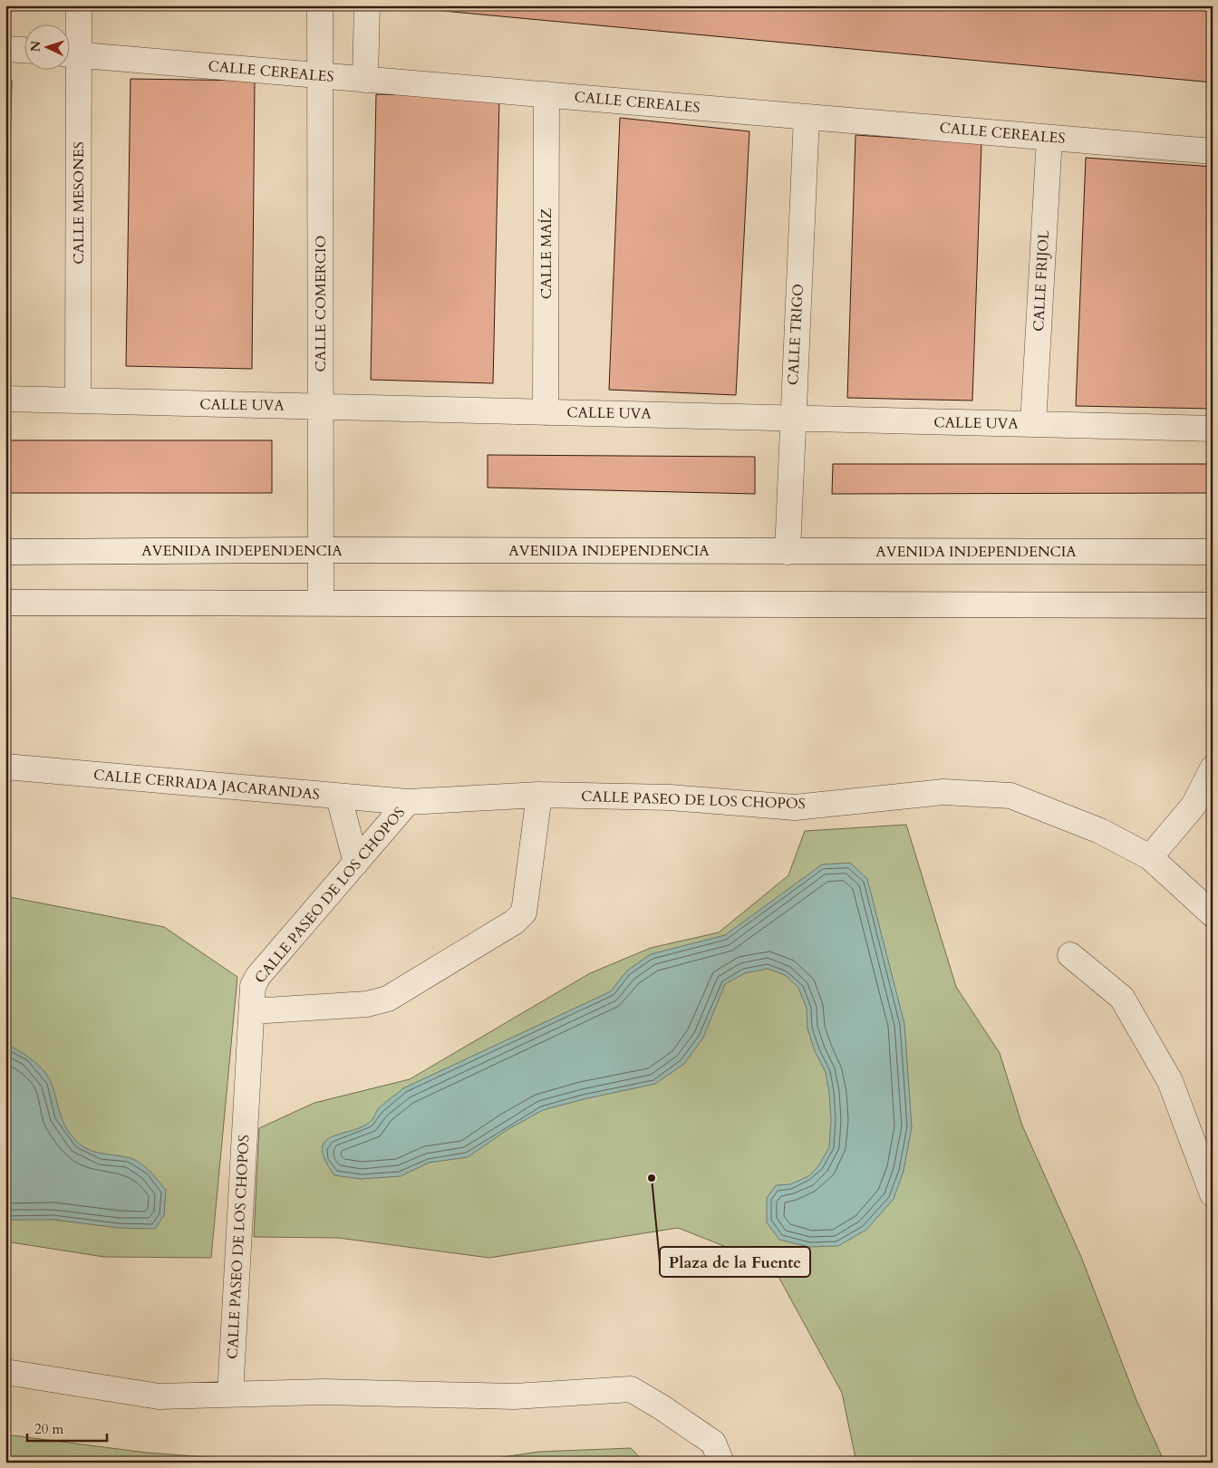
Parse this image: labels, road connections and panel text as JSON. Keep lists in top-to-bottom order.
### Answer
{
  "streets": {
    "street": [
      "CALLE CEREALES",
      "CALLE MESONES",
      "CALLE MAÍZ",
      "CALLE FRIJOL",
      "CALLE COMERCIO",
      "CALLE TRIGO",
      "CALLE UVA",
      "AVENIDA INDEPENDENCIA",
      "CALLE CERRADA JACARANDAS",
      "CALLE PASEO DE LOS CHOPOS"
    ]
  },
  "crossings": [
    ["CALLE CEREALES", "CALLE MAÍZ"],
    ["CALLE CEREALES", "CALLE FRIJOL"],
    ["CALLE CEREALES", "CALLE COMERCIO"],
    ["CALLE CEREALES", "CALLE TRIGO"],
    ["CALLE MESONES", "CALLE UVA"],
    ["CALLE MAÍZ", "CALLE UVA"],
    ["CALLE FRIJOL", "CALLE UVA"],
    ["CALLE COMERCIO", "CALLE UVA"],
    ["CALLE COMERCIO", "AVENIDA INDEPENDENCIA"],
    ["CALLE TRIGO", "CALLE UVA"],
    ["CALLE TRIGO", "AVENIDA INDEPENDENCIA"],
    ["CALLE CERRADA JACARANDAS", "CALLE PASEO DE LOS CHOPOS"]
  ],
  "places": ["Plaza de la Fuente"],
  "scale_bar": "20 m",
  "north": "left"
}
